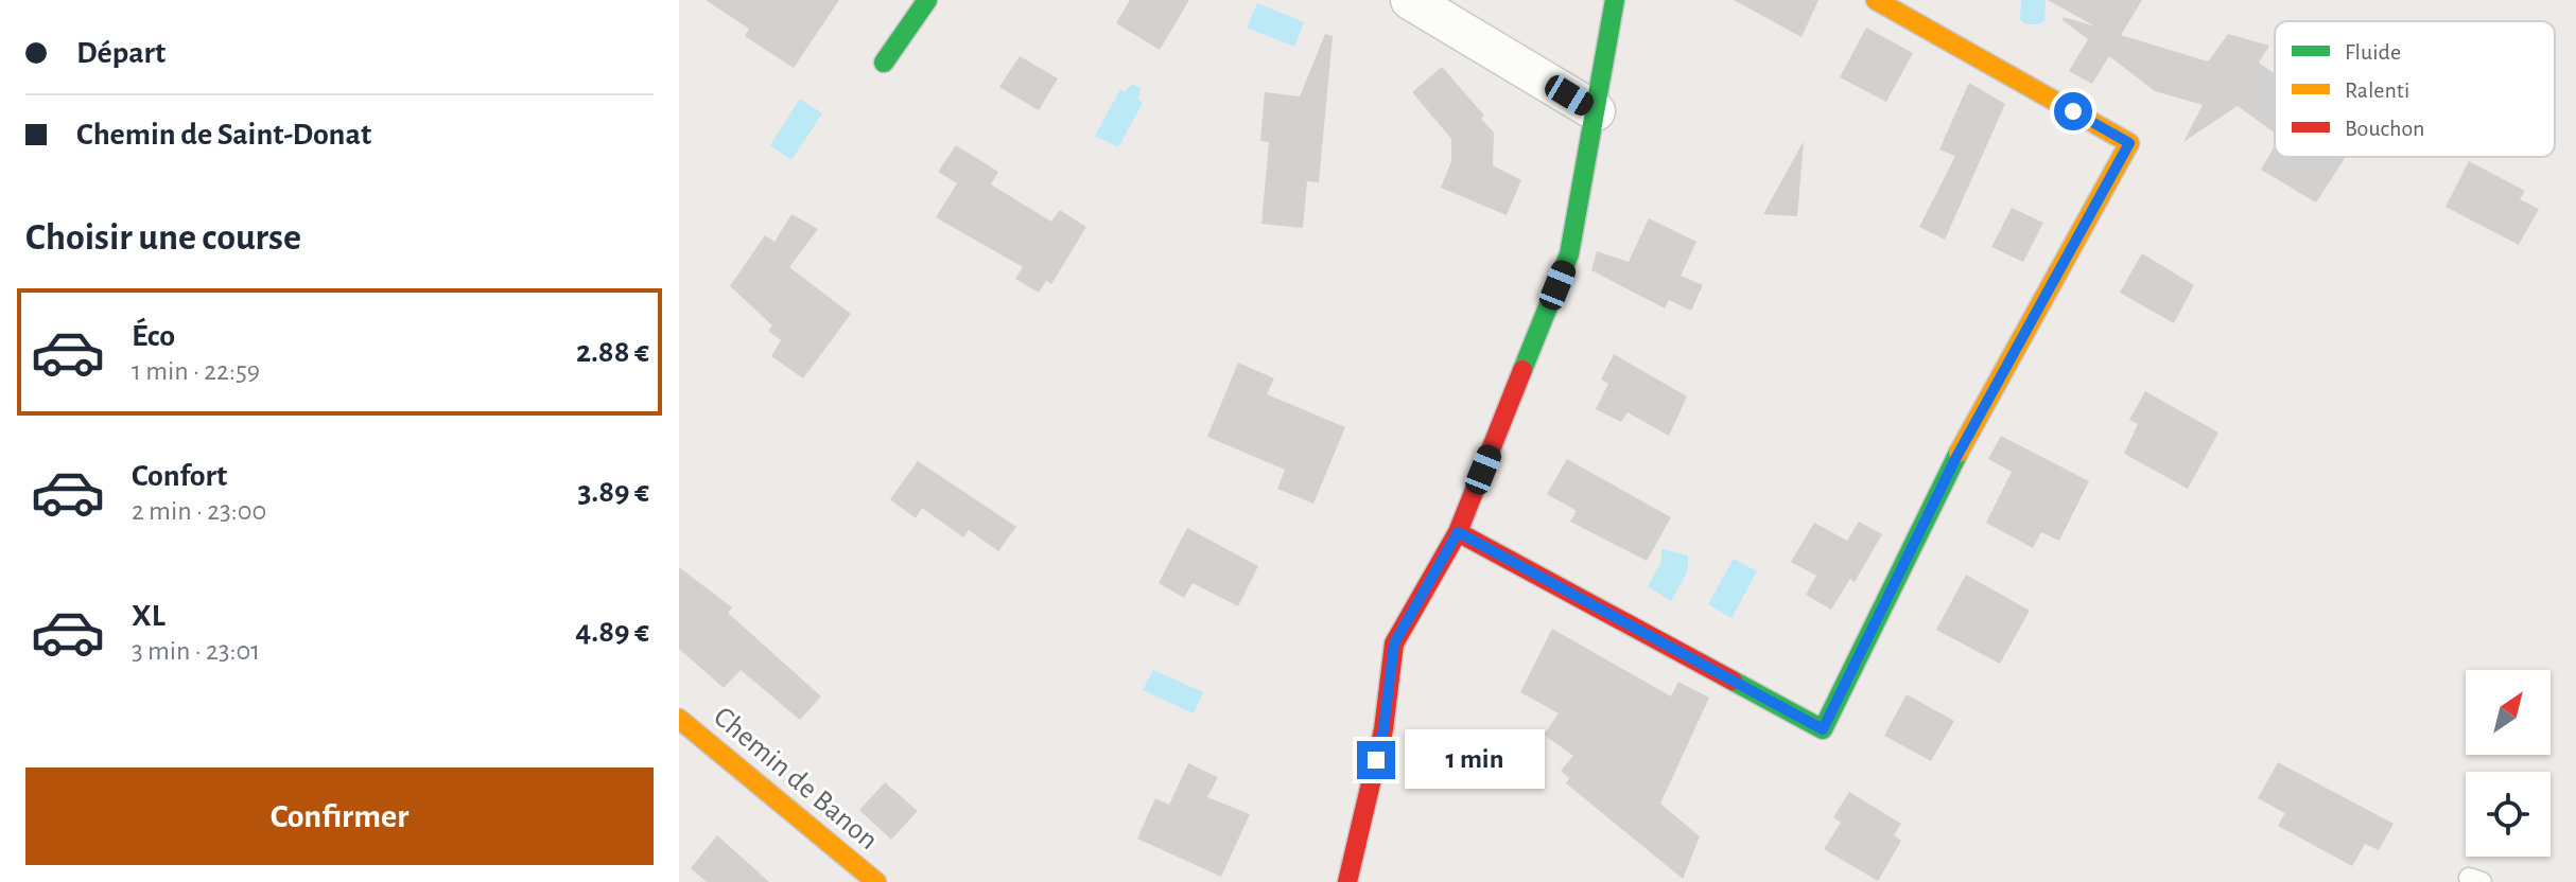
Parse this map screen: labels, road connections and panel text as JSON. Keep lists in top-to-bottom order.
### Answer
{
  "streets": {
    "street": ["Chemin de Banon"]
  },
  "legend": ["Fluide", "Ralenti", "Bouchon"],
  "north": "top right",
  "page": {
    "banner": ["Départ", "Chemin de Saint-Donat"],
    "heading": "Choisir une course",
    "list": [
      {
        "name": "Éco",
        "note": "1 min · 22:59",
        "value": "2.88 €"
      },
      {
        "name": "Confort",
        "note": "2 min · 23:00",
        "value": "3.89 €"
      },
      {
        "name": "XL",
        "note": "3 min · 23:01",
        "value": "4.89 €"
      }
    ],
    "bubble": "1 min",
    "buttons": "Confirmer"
  }
}
